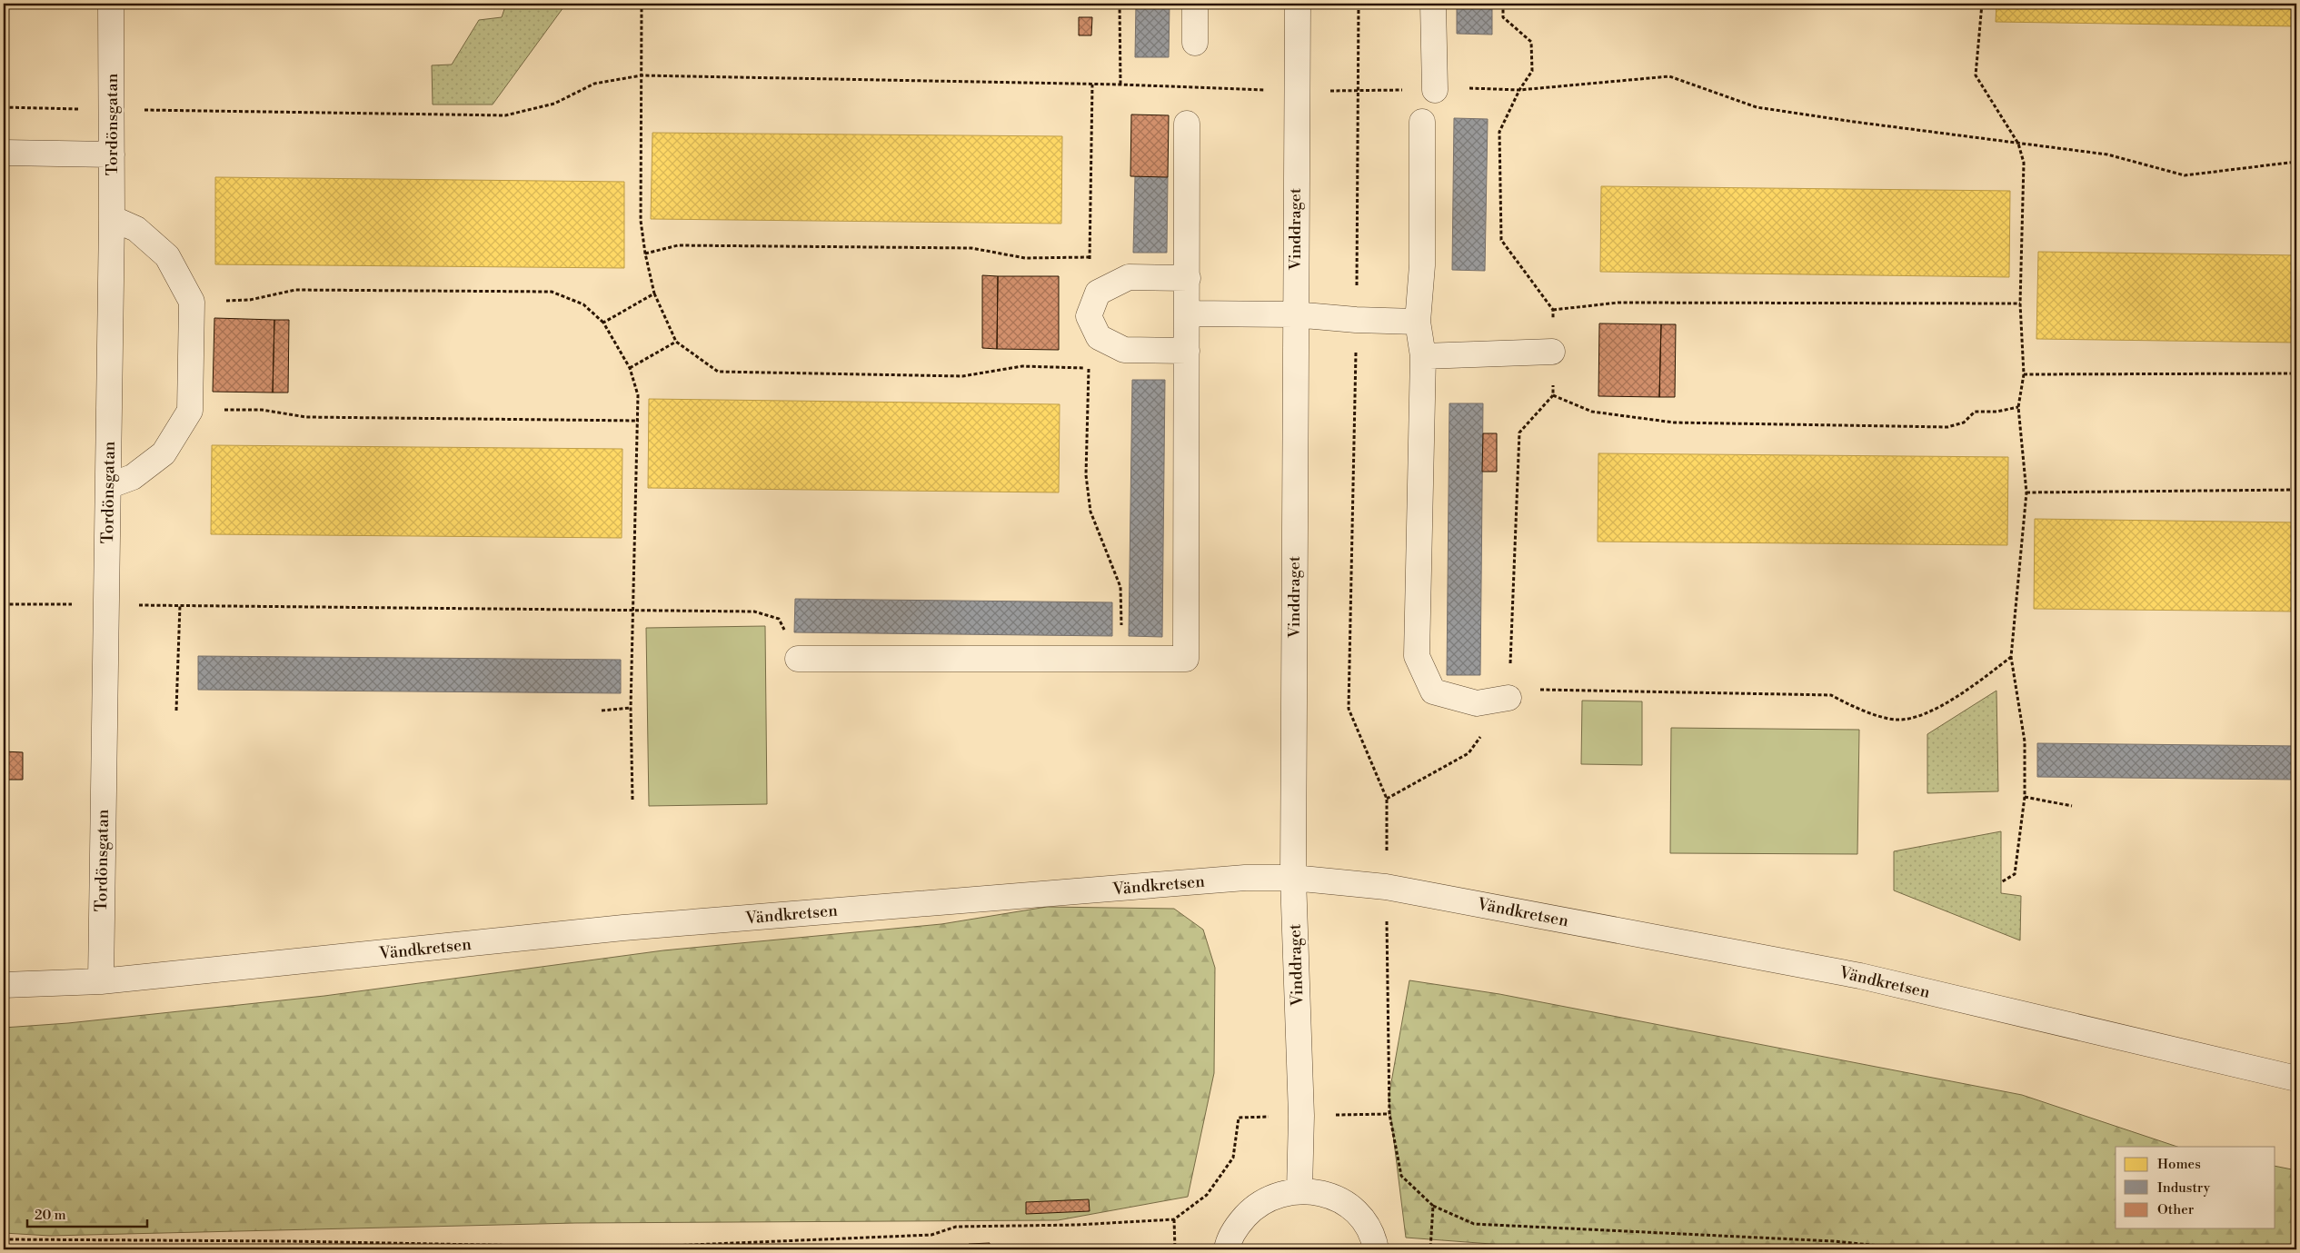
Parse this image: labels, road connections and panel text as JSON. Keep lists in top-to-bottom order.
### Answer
{
  "streets": {
    "street": ["Tordönsgatan", "Vinddraget", "Vändkretsen"]
  },
  "crossings": [
    ["Tordönsgatan", "Vändkretsen"],
    ["Vinddraget", "Vändkretsen"]
  ],
  "legend": ["Homes", "Industry", "Other"],
  "scale_bar": "20 m"
}
